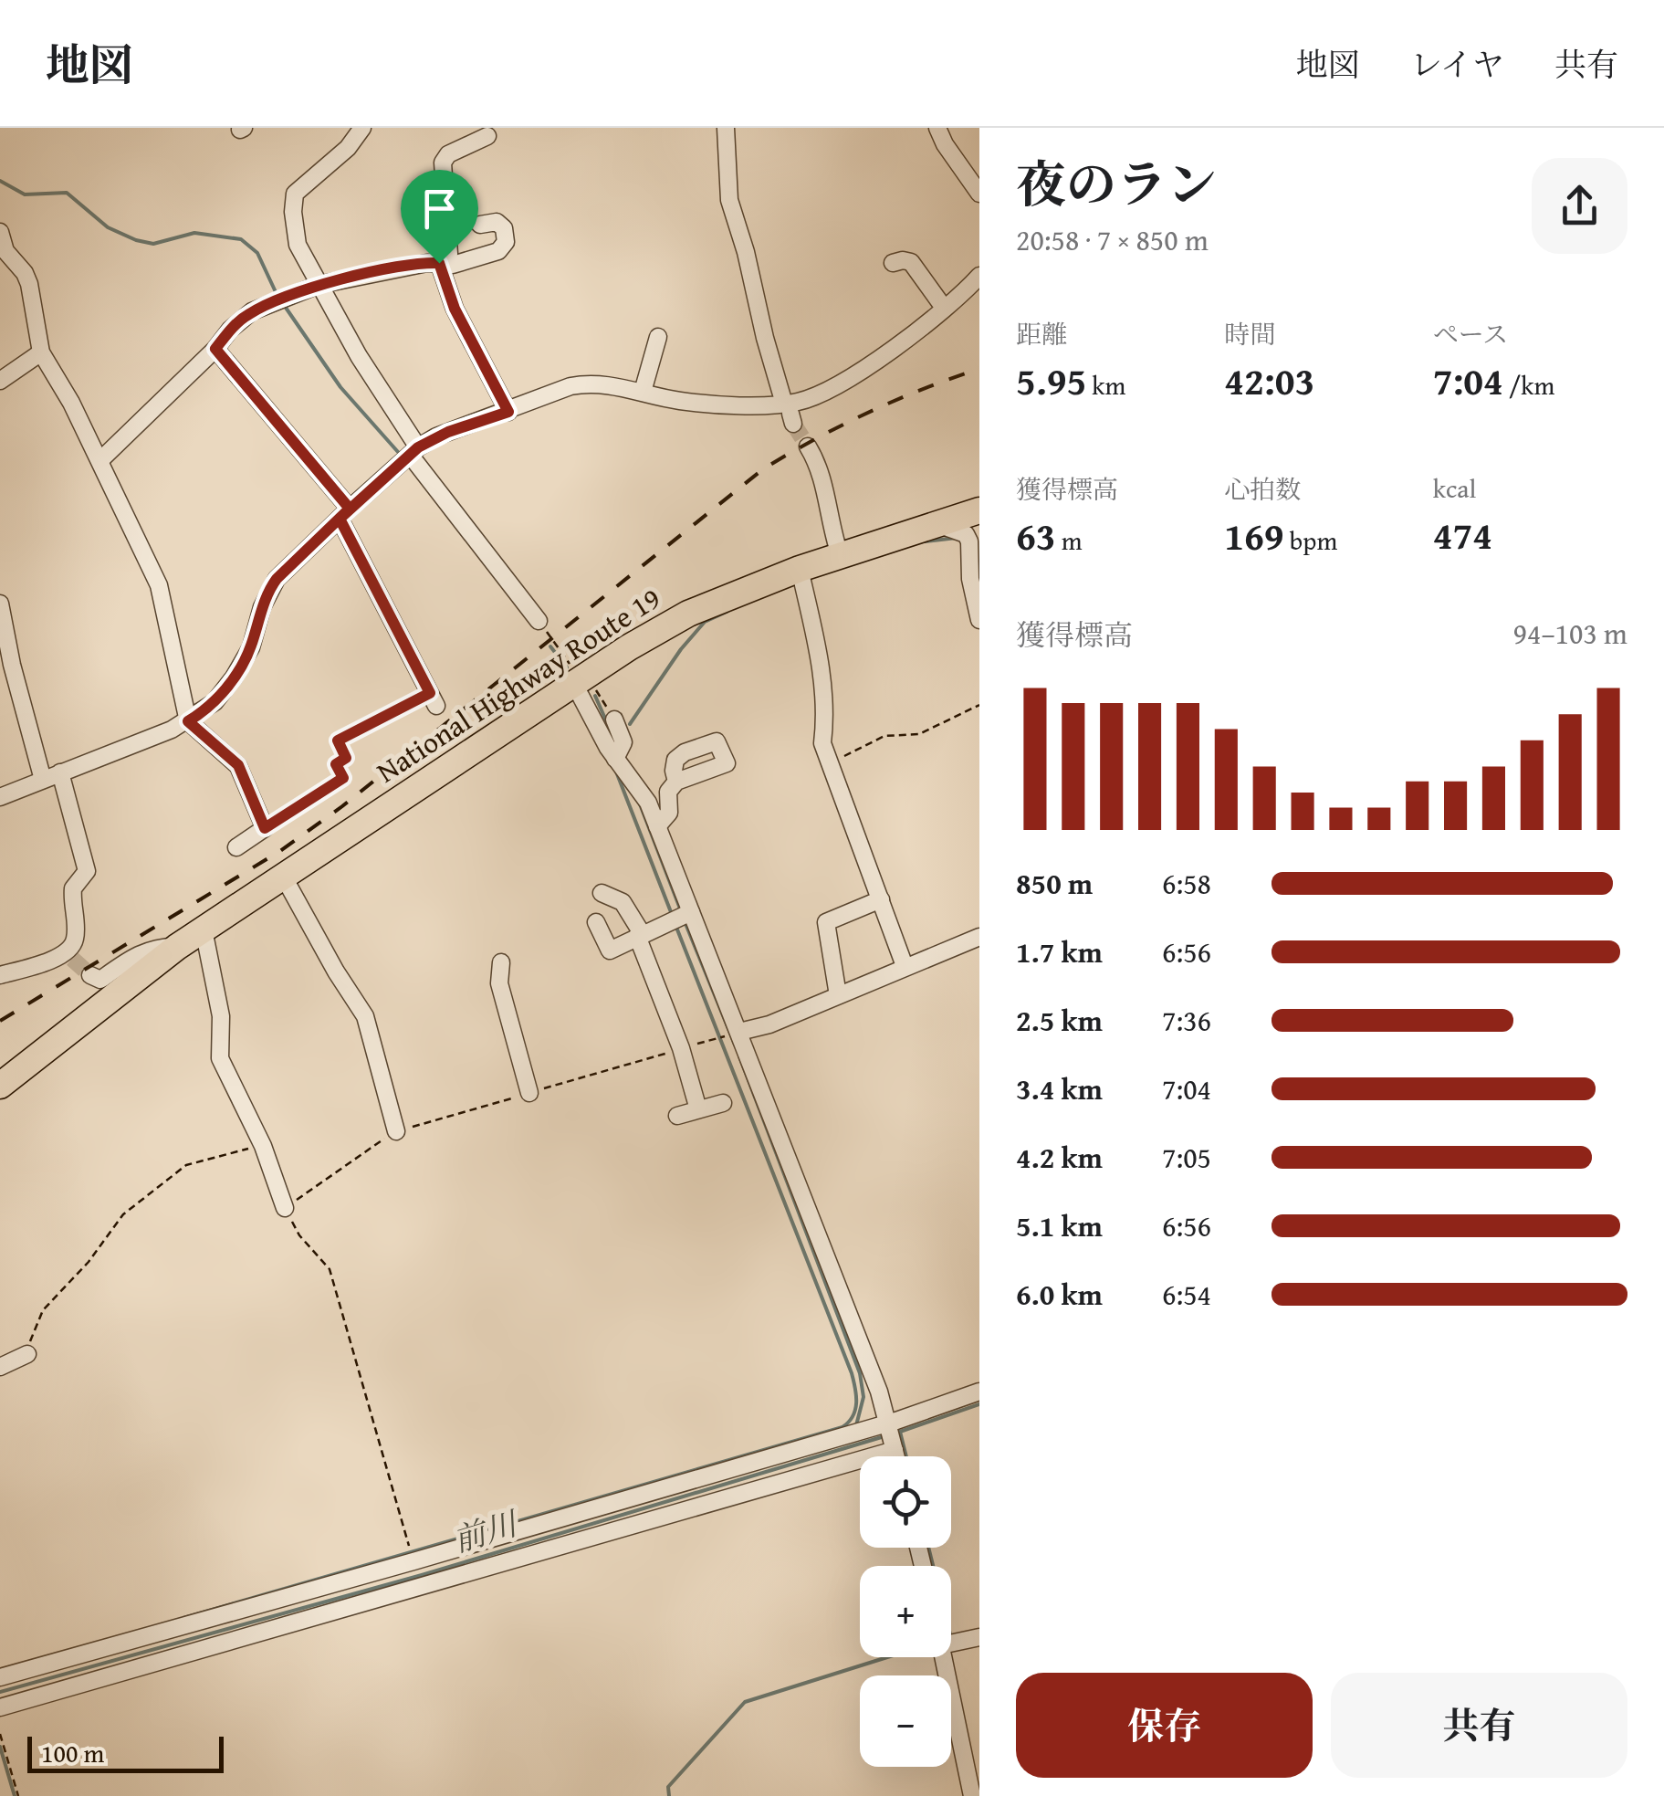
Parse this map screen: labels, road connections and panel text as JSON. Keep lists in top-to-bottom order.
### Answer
{
  "streets": {
    "highway": ["National Highway Route 19"]
  },
  "water": ["前川"],
  "scale_bar": "100 m",
  "page": {
    "header": "地図",
    "nav": ["地図", "レイヤ", "共有"],
    "heading": ["夜のラン", "20:58 · 7 × 850 m"],
    "stats": [
      ["距離", "5.95 km"],
      ["時間", "42:03"],
      ["ペース", "7:04 /km"],
      ["獲得標高", "63 m"],
      ["心拍数", "169 bpm"],
      ["kcal", "474"]
    ],
    "chart": ["獲得標高", "94–103 m"],
    "list": [
      {
        "name": "850 m",
        "note": "6:58"
      },
      {
        "name": "1.7 km",
        "note": "6:56"
      },
      {
        "name": "2.5 km",
        "note": "7:36"
      },
      {
        "name": "3.4 km",
        "note": "7:04"
      },
      {
        "name": "4.2 km",
        "note": "7:05"
      },
      {
        "name": "5.1 km",
        "note": "6:56"
      },
      {
        "name": "6.0 km",
        "note": "6:54"
      }
    ],
    "map_buttons": ["+", "−"],
    "buttons": ["保存", "共有"],
    "scale": "100 m"
  }
}
